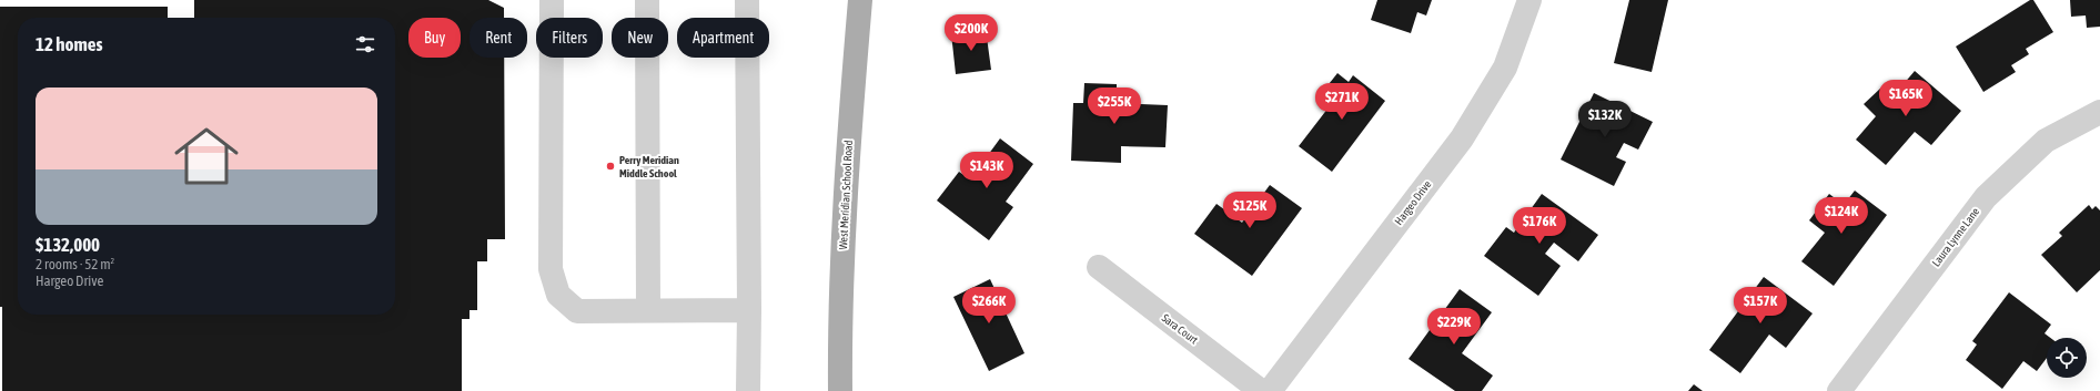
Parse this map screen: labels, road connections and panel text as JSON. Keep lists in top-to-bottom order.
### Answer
{
  "streets": {
    "main road": ["West Meridian School Road"],
    "street": ["Hargeo Drive", "Laura Lynne Lane", "Sara Court"]
  },
  "places": ["Perry Meridian Middle School"],
  "page": {
    "price": [
      "$200K",
      "$165K",
      "$271K",
      "$255K",
      "$132K",
      "$143K",
      "$125K",
      "$124K",
      "$176K",
      "$266K",
      "$157K",
      "$229K"
    ],
    "chip": [
      "Buy",
      "Rent",
      "Filters",
      "New",
      "Apartment"
    ],
    "heading": "12 homes",
    "list": [
      {
        "name": "$132,000",
        "note": "2 rooms · 52 m² · Hargeo Drive"
      }
    ]
  }
}
